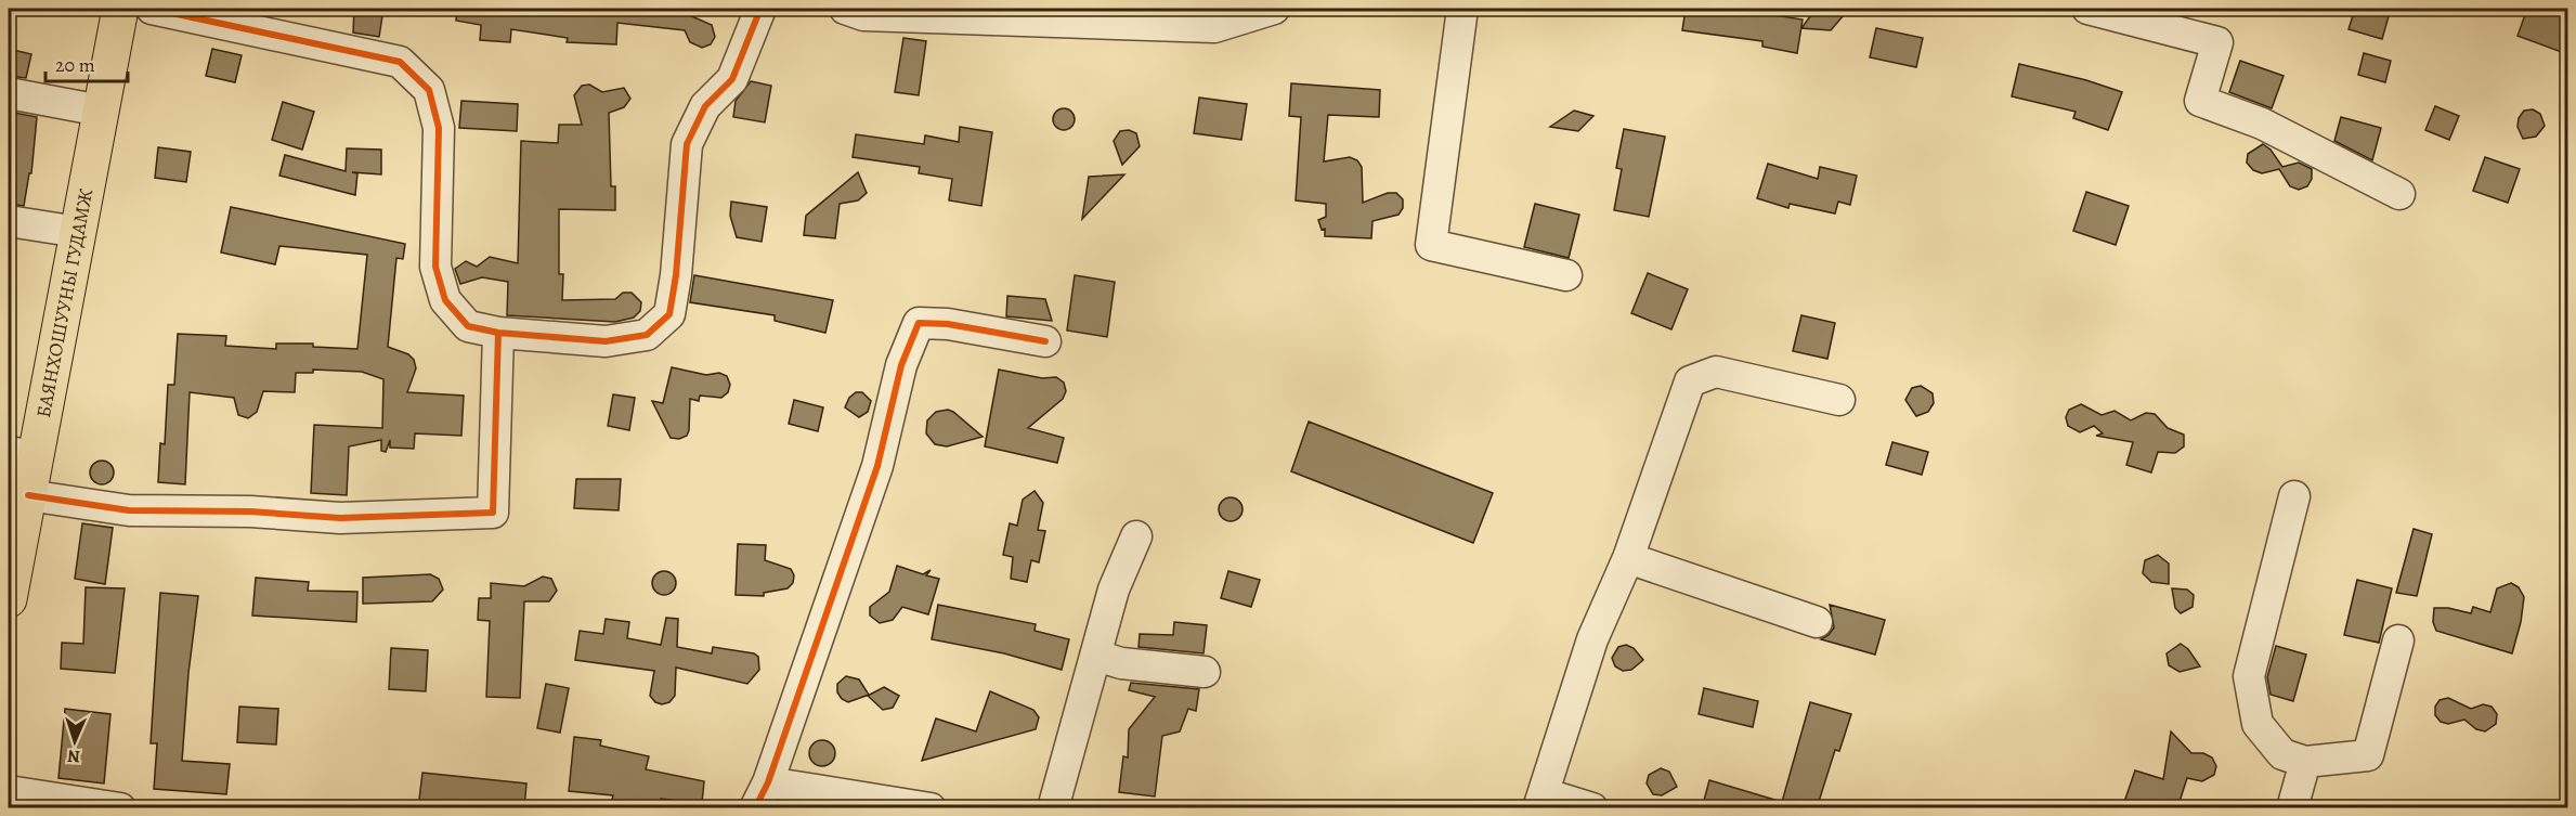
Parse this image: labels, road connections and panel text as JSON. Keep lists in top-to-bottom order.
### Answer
{
  "streets": {
    "main road": ["БАЯНХОШУУНЫ ГУДАМЖ"]
  },
  "scale_bar": "20 m",
  "north": "bottom"
}
